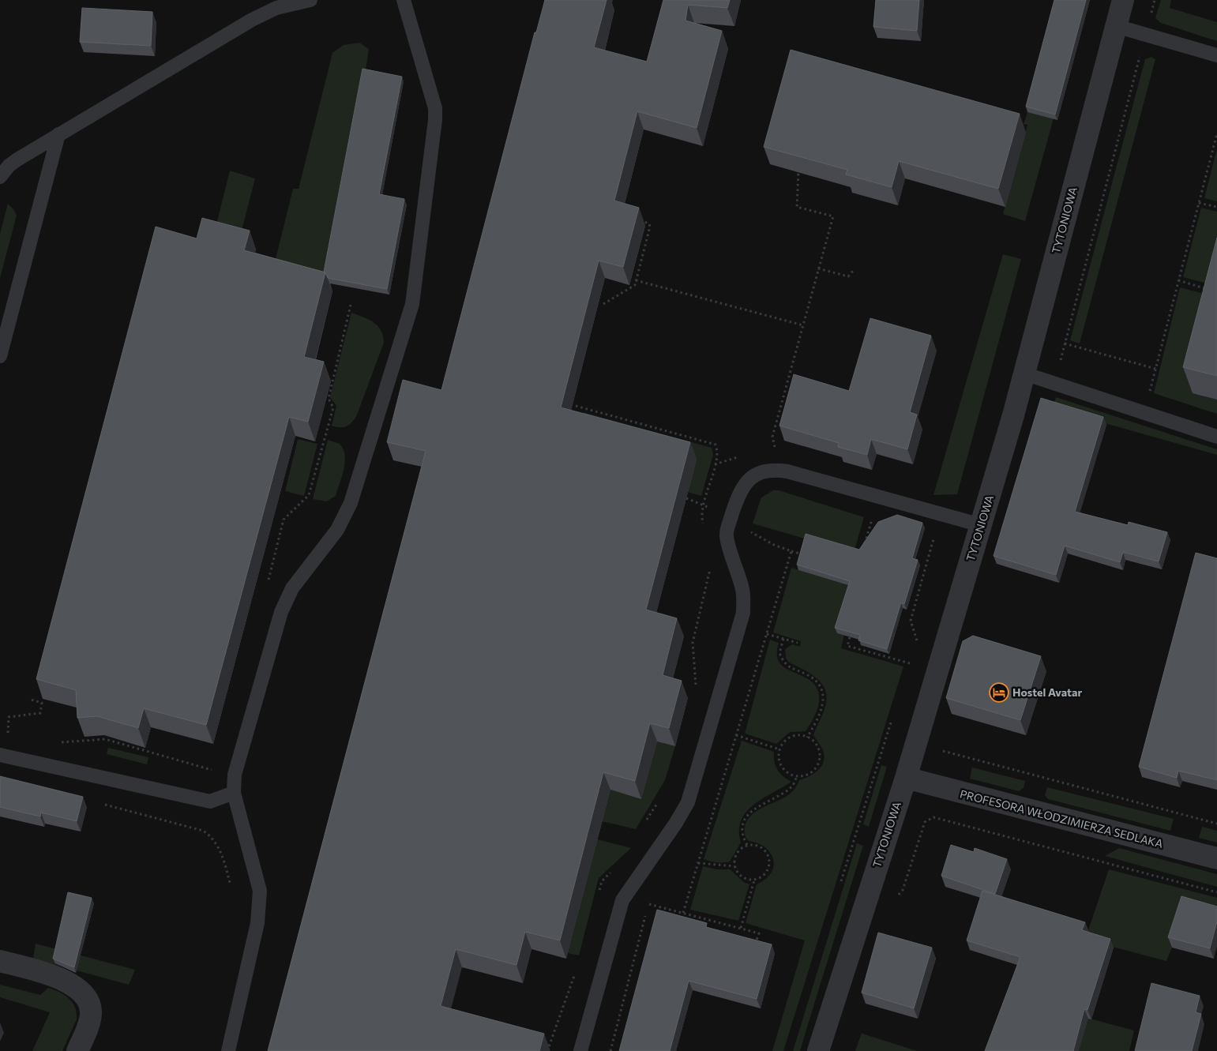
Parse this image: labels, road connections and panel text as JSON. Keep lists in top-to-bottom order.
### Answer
{
  "streets": {
    "street": ["TYTONIOWA", "PROFESORA WŁODZIMIERZA SEDLAKA"]
  },
  "crossings": [
    ["TYTONIOWA", "PROFESORA WŁODZIMIERZA SEDLAKA"]
  ],
  "places": {
    "hotel": ["Hostel Avatar"]
  }
}
